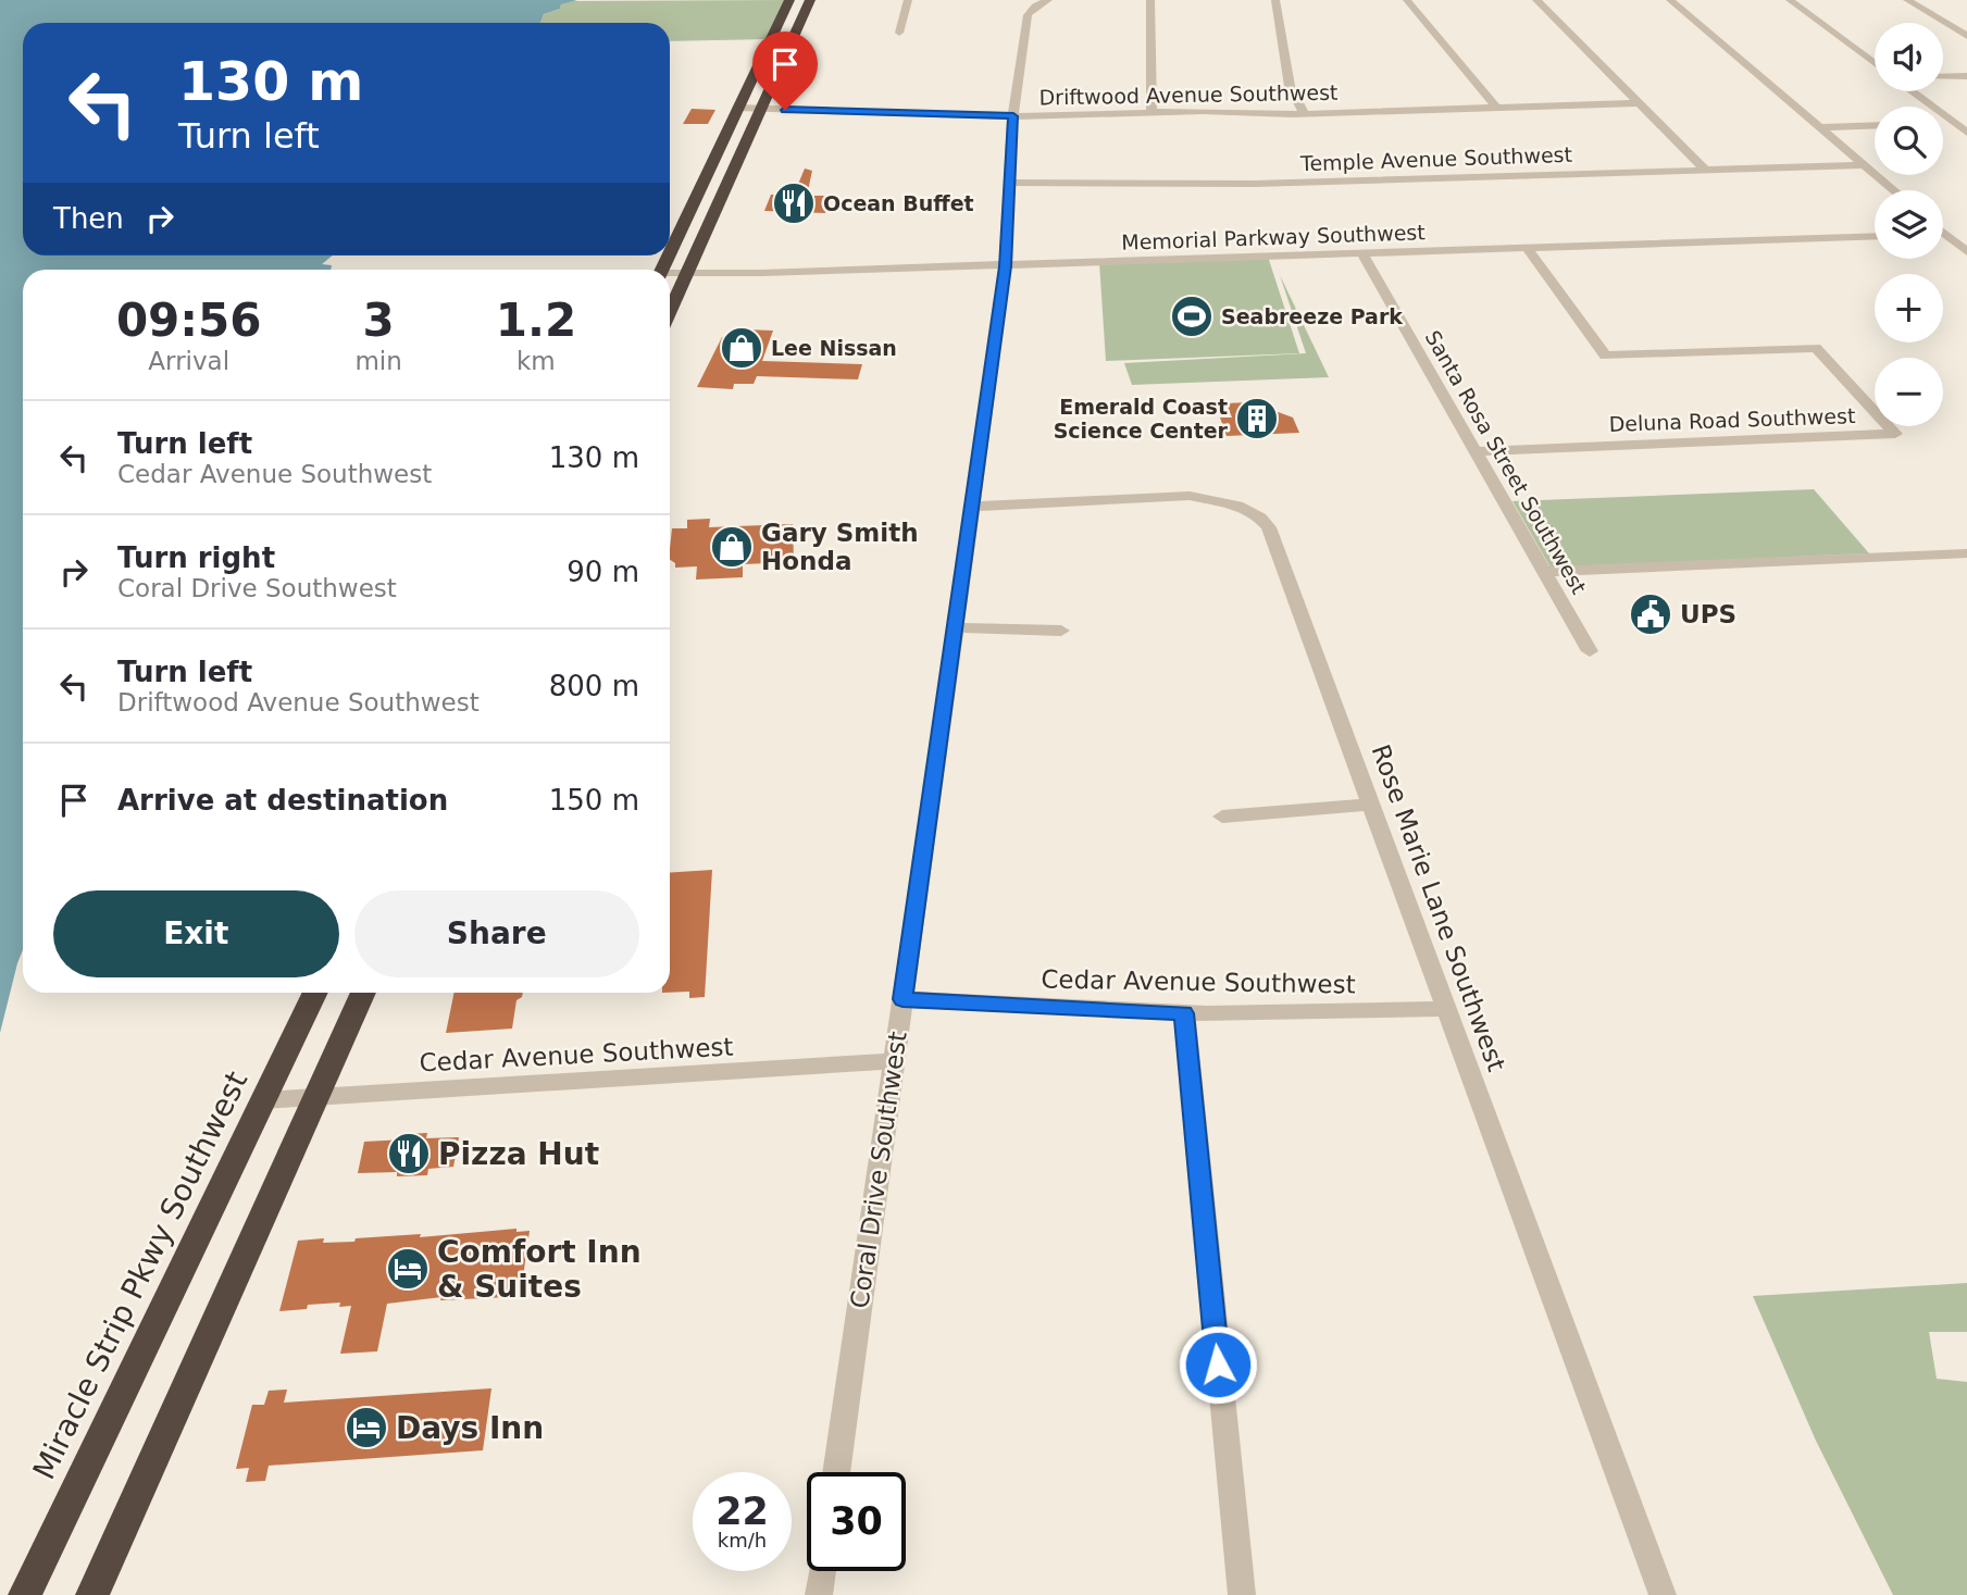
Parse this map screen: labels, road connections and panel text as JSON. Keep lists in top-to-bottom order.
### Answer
{
  "streets": {
    "highway": ["Miracle Strip Pkwy Southwest"],
    "street": [
      "Driftwood Avenue Southwest",
      "Temple Avenue Southwest",
      "Memorial Parkway Southwest",
      "Deluna Road Southwest",
      "Santa Rosa Street Southwest",
      "Rose Marie Lane Southwest",
      "Cedar Avenue Southwest",
      "Coral Drive Southwest"
    ]
  },
  "crossings": [
    ["Driftwood Avenue Southwest", "Coral Drive Southwest"],
    ["Temple Avenue Southwest", "Coral Drive Southwest"],
    ["Memorial Parkway Southwest", "Deluna Road Southwest"],
    ["Memorial Parkway Southwest", "Santa Rosa Street Southwest"],
    ["Memorial Parkway Southwest", "Coral Drive Southwest"],
    ["Deluna Road Southwest", "Santa Rosa Street Southwest"],
    ["Rose Marie Lane Southwest", "Cedar Avenue Southwest"],
    ["Rose Marie Lane Southwest", "Coral Drive Southwest"],
    ["Cedar Avenue Southwest", "Coral Drive Southwest"],
    ["Cedar Avenue Southwest", "Miracle Strip Pkwy Southwest"]
  ],
  "places": {
    "restaurant": ["Ocean Buffet", "Pizza Hut"],
    "sports": ["Seabreeze Park"],
    "shop": ["Lee Nissan", "Gary Smith Honda"],
    "building": ["Emerald Coast Science Center"],
    "public building": ["UPS"],
    "hotel": ["Comfort Inn & Suites", "Days Inn"]
  },
  "page": {
    "map_buttons": ["+", "−"],
    "turn": ["130 m", "Turn left"],
    "then": "Then",
    "eta": [
      "09:56",
      "Arrival",
      "3",
      "min",
      "1.2",
      "km"
    ],
    "list": [
      {
        "name": "Turn left",
        "note": "Cedar Avenue Southwest",
        "value": "130 m"
      },
      {
        "name": "Turn right",
        "note": "Coral Drive Southwest",
        "value": "90 m"
      },
      {
        "name": "Turn left",
        "note": "Driftwood Avenue Southwest",
        "value": "800 m"
      },
      {
        "name": "Arrive at destination",
        "value": "150 m"
      }
    ],
    "buttons": ["Exit", "Share"],
    "speed": "22 km/h",
    "limit": "30"
  }
}
